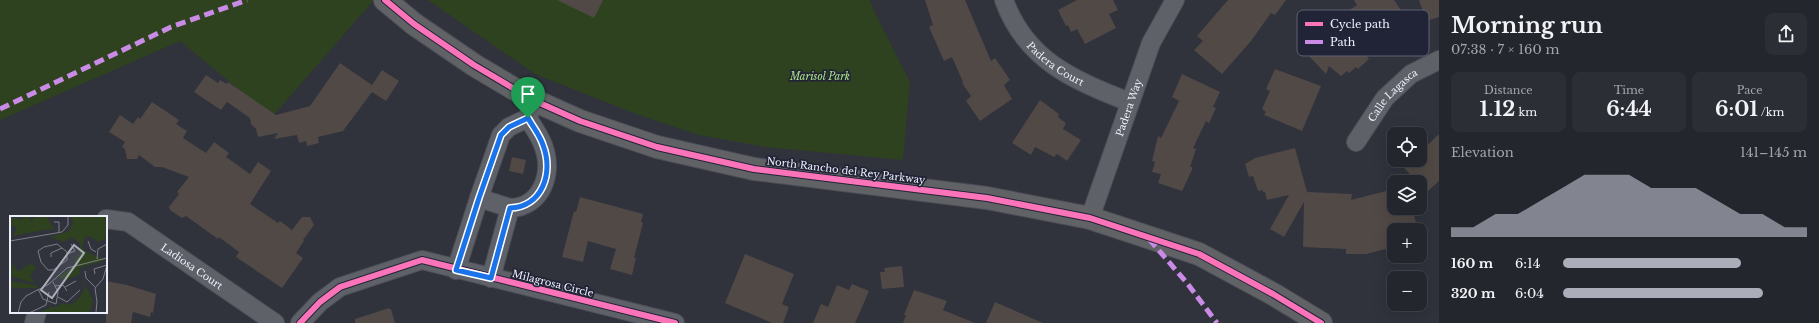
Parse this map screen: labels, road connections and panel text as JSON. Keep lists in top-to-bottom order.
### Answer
{
  "streets": {
    "street": [
      "Padera Court",
      "Calle Lagasca",
      "Padera Way",
      "North Rancho del Rey Parkway",
      "Ladiosa Court",
      "Milagrosa Circle"
    ]
  },
  "crossings": [
    ["Padera Court", "Padera Way"],
    ["Padera Way", "North Rancho del Rey Parkway"]
  ],
  "parks": ["Marisol Park"],
  "legend": ["Cycle path", "Path"],
  "page": {
    "heading": ["Morning run", "07:38 · 7 × 160 m"],
    "stats": [
      ["Distance", "1.12 km"],
      ["Time", "6:44"],
      ["Pace", "6:01 /km"]
    ],
    "map_buttons": ["+", "−"],
    "chart": ["Elevation", "141–145 m"],
    "list": [
      {
        "name": "160 m",
        "note": "6:14"
      },
      {
        "name": "320 m",
        "note": "6:04"
      }
    ]
  }
}
